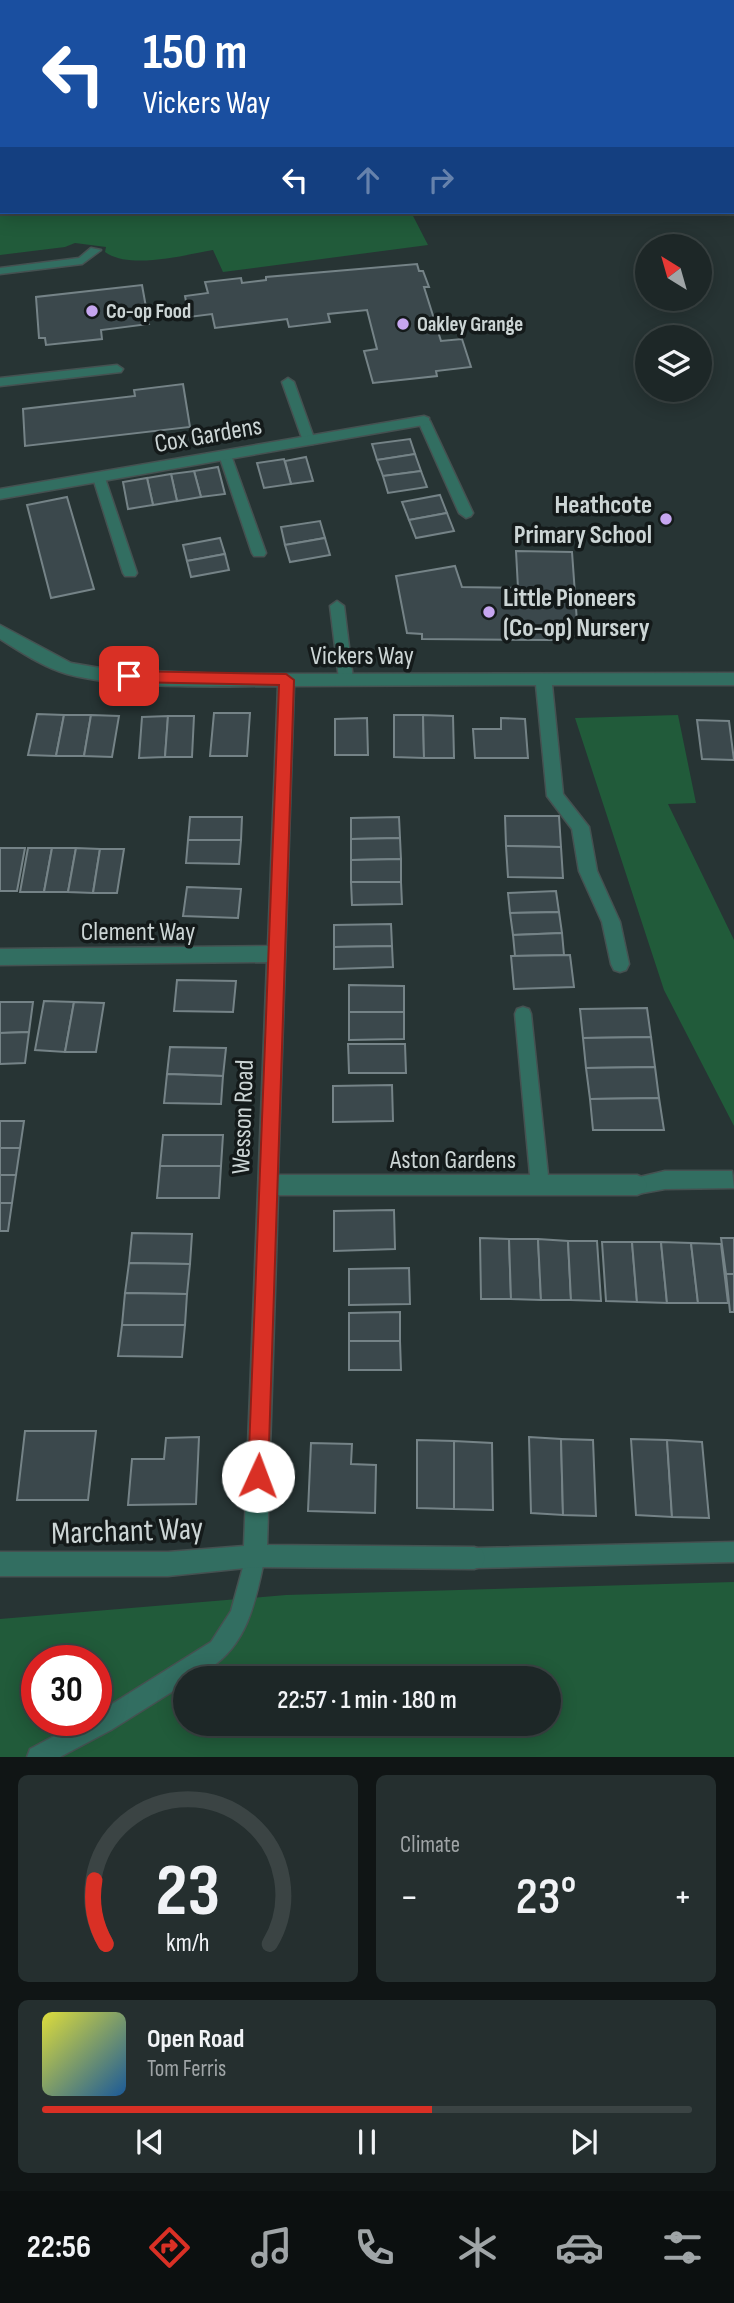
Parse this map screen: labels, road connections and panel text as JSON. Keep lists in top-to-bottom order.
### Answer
{
  "streets": {
    "street": [
      "Cox Gardens",
      "Vickers Way",
      "Clement Way",
      "Wesson Road",
      "Aston Gardens",
      "Marchant Way"
    ]
  },
  "crossings": [
    ["Vickers Way", "Wesson Road"],
    ["Clement Way", "Wesson Road"],
    ["Wesson Road", "Aston Gardens"],
    ["Wesson Road", "Marchant Way"]
  ],
  "places": [
    "Co-op Food",
    "Oakley Grange",
    "Heathcote Primary School",
    "Little Pioneers (Co-op) Nursery"
  ],
  "north": "top left",
  "page": {
    "turn": ["150 m", "Vickers Way"],
    "limit": "30",
    "trip": "22:57 · 1 min · 180 m",
    "tile": "Climate",
    "heat": ["−", "23°", "+"],
    "song": ["Open Road", "Tom Ferris"],
    "tabs": "22:56",
    "gauge": ["23", "km/h"]
  }
}
